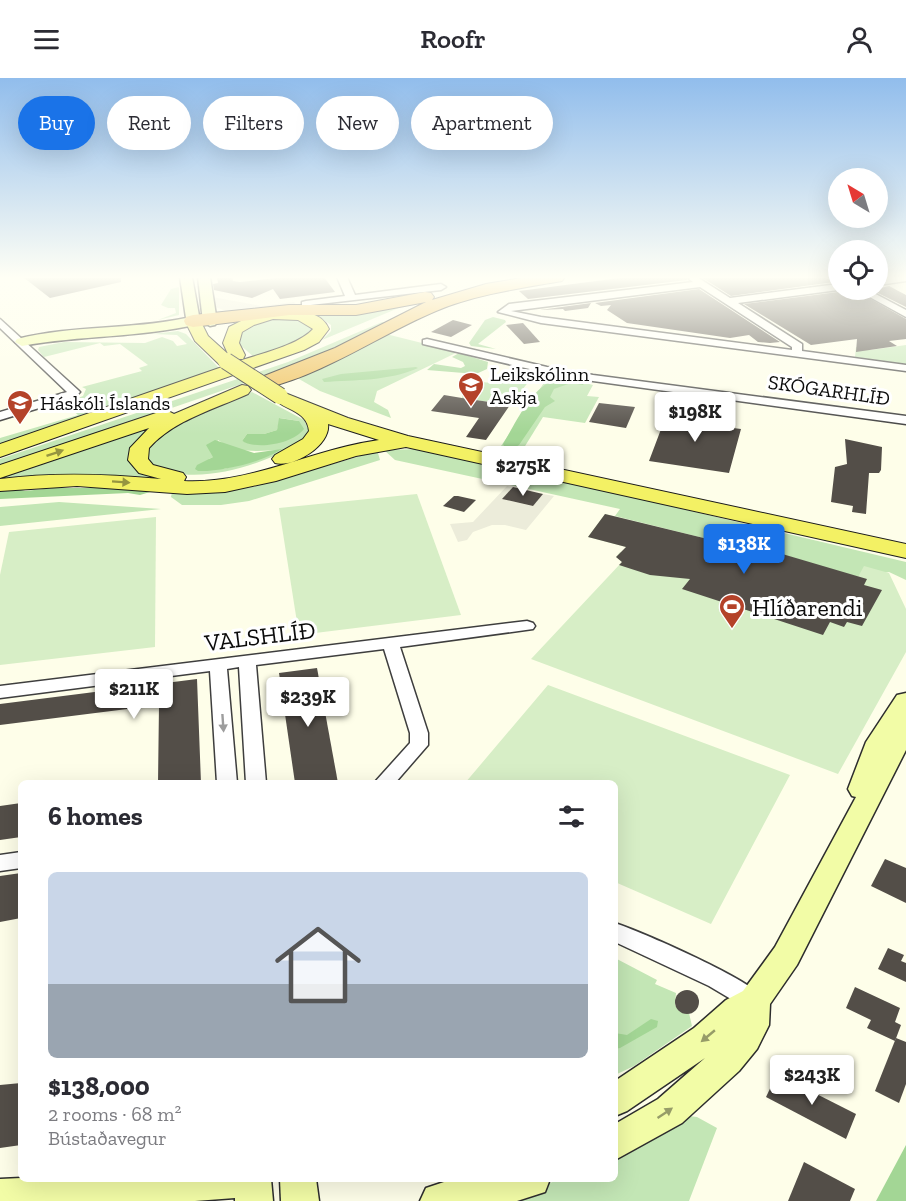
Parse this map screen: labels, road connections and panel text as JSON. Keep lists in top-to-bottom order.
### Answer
{
  "streets": {
    "street": ["SKÓGARHLÍÐ", "VALSHLÍÐ"]
  },
  "places": {
    "school or university": ["Leikskólinn Askja", "Háskóli Íslands"],
    "sports": ["Hlíðarendi"]
  },
  "north": "top left",
  "page": {
    "header": "Roofr",
    "chip": [
      "Buy",
      "Rent",
      "Filters",
      "New",
      "Apartment"
    ],
    "price": [
      "$198K",
      "$275K",
      "$138K",
      "$211K",
      "$239K",
      "$243K"
    ],
    "heading": "6 homes",
    "list": [
      {
        "name": "$138,000",
        "note": "2 rooms · 68 m² · Bústaðavegur"
      }
    ]
  }
}
